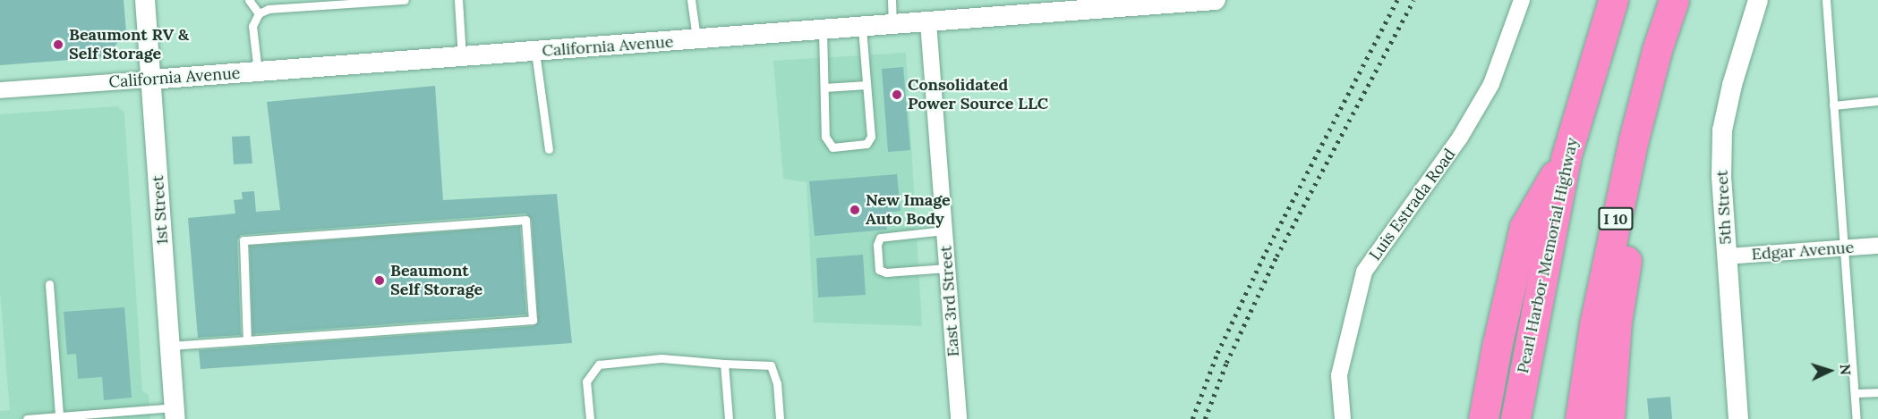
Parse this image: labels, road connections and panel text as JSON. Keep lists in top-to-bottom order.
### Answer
{
  "streets": {
    "highway": ["I 10", "Pearl Harbor Memorial Highway"],
    "street": [
      "California Avenue",
      "Luis Estrada Road",
      "5th Street",
      "1st Street",
      "Edgar Avenue",
      "East 3rd Street"
    ]
  },
  "crossings": [
    ["California Avenue", "1st Street"],
    ["California Avenue", "East 3rd Street"],
    ["5th Street", "Edgar Avenue"]
  ],
  "places": [
    "Beaumont RV & Self Storage",
    "Consolidated Power Source LLC",
    "New Image Auto Body",
    "Beaumont Self Storage"
  ],
  "north": "right"
}
